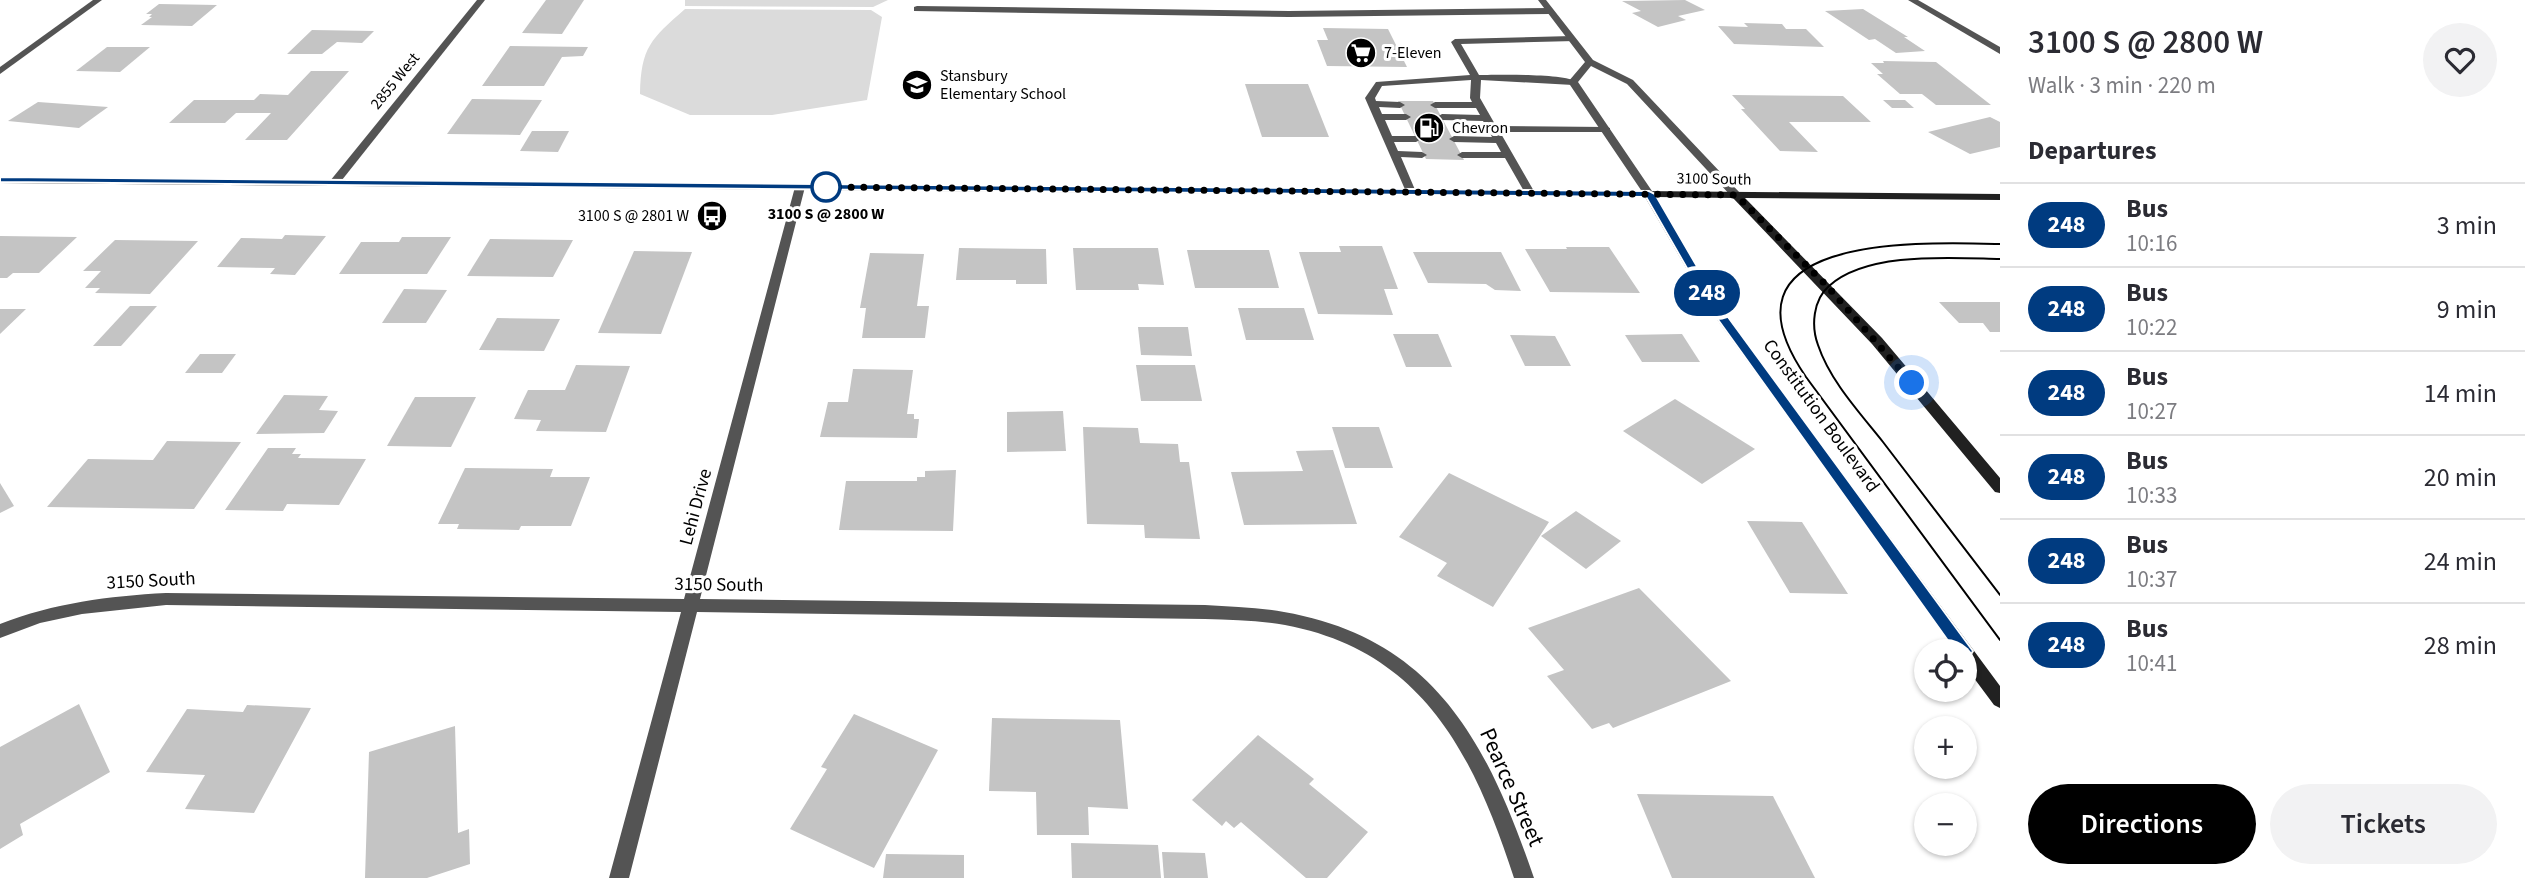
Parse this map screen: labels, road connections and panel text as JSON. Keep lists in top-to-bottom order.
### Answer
{
  "streets": {
    "main road": ["3100 South", "Constitution Boulevard"],
    "street": [
      "2855 West",
      "Lehi Drive",
      "3150 South",
      "Pearce Street"
    ]
  },
  "crossings": [
    ["2855 West", "3100 South"],
    ["3100 South", "Constitution Boulevard"],
    ["3100 South", "Lehi Drive"],
    ["Lehi Drive", "3150 South"],
    ["3150 South", "Pearce Street"]
  ],
  "places": {
    "supermarket": ["7-Eleven"],
    "school or university": ["Stansbury Elementary School"],
    "fuel station": ["Chevron"],
    "other": ["3100 S @ 2800 W"],
    "bus stop": ["3100 S @ 2801 W"]
  },
  "lines": ["bus line 248"],
  "page": {
    "on_map": "248",
    "heading": [
      ["3100 S @ 2800 W", "Walk · 3 min · 220 m"],
      "Departures"
    ],
    "list": [
      {
        "mark": "248",
        "name": "Bus",
        "note": "10:16",
        "value": "3 min"
      },
      {
        "mark": "248",
        "name": "Bus",
        "note": "10:22",
        "value": "9 min"
      },
      {
        "mark": "248",
        "name": "Bus",
        "note": "10:27",
        "value": "14 min"
      },
      {
        "mark": "248",
        "name": "Bus",
        "note": "10:33",
        "value": "20 min"
      },
      {
        "mark": "248",
        "name": "Bus",
        "note": "10:37",
        "value": "24 min"
      },
      {
        "mark": "248",
        "name": "Bus",
        "note": "10:41",
        "value": "28 min"
      }
    ],
    "map_buttons": ["+", "−"],
    "buttons": ["Directions", "Tickets"]
  }
}
